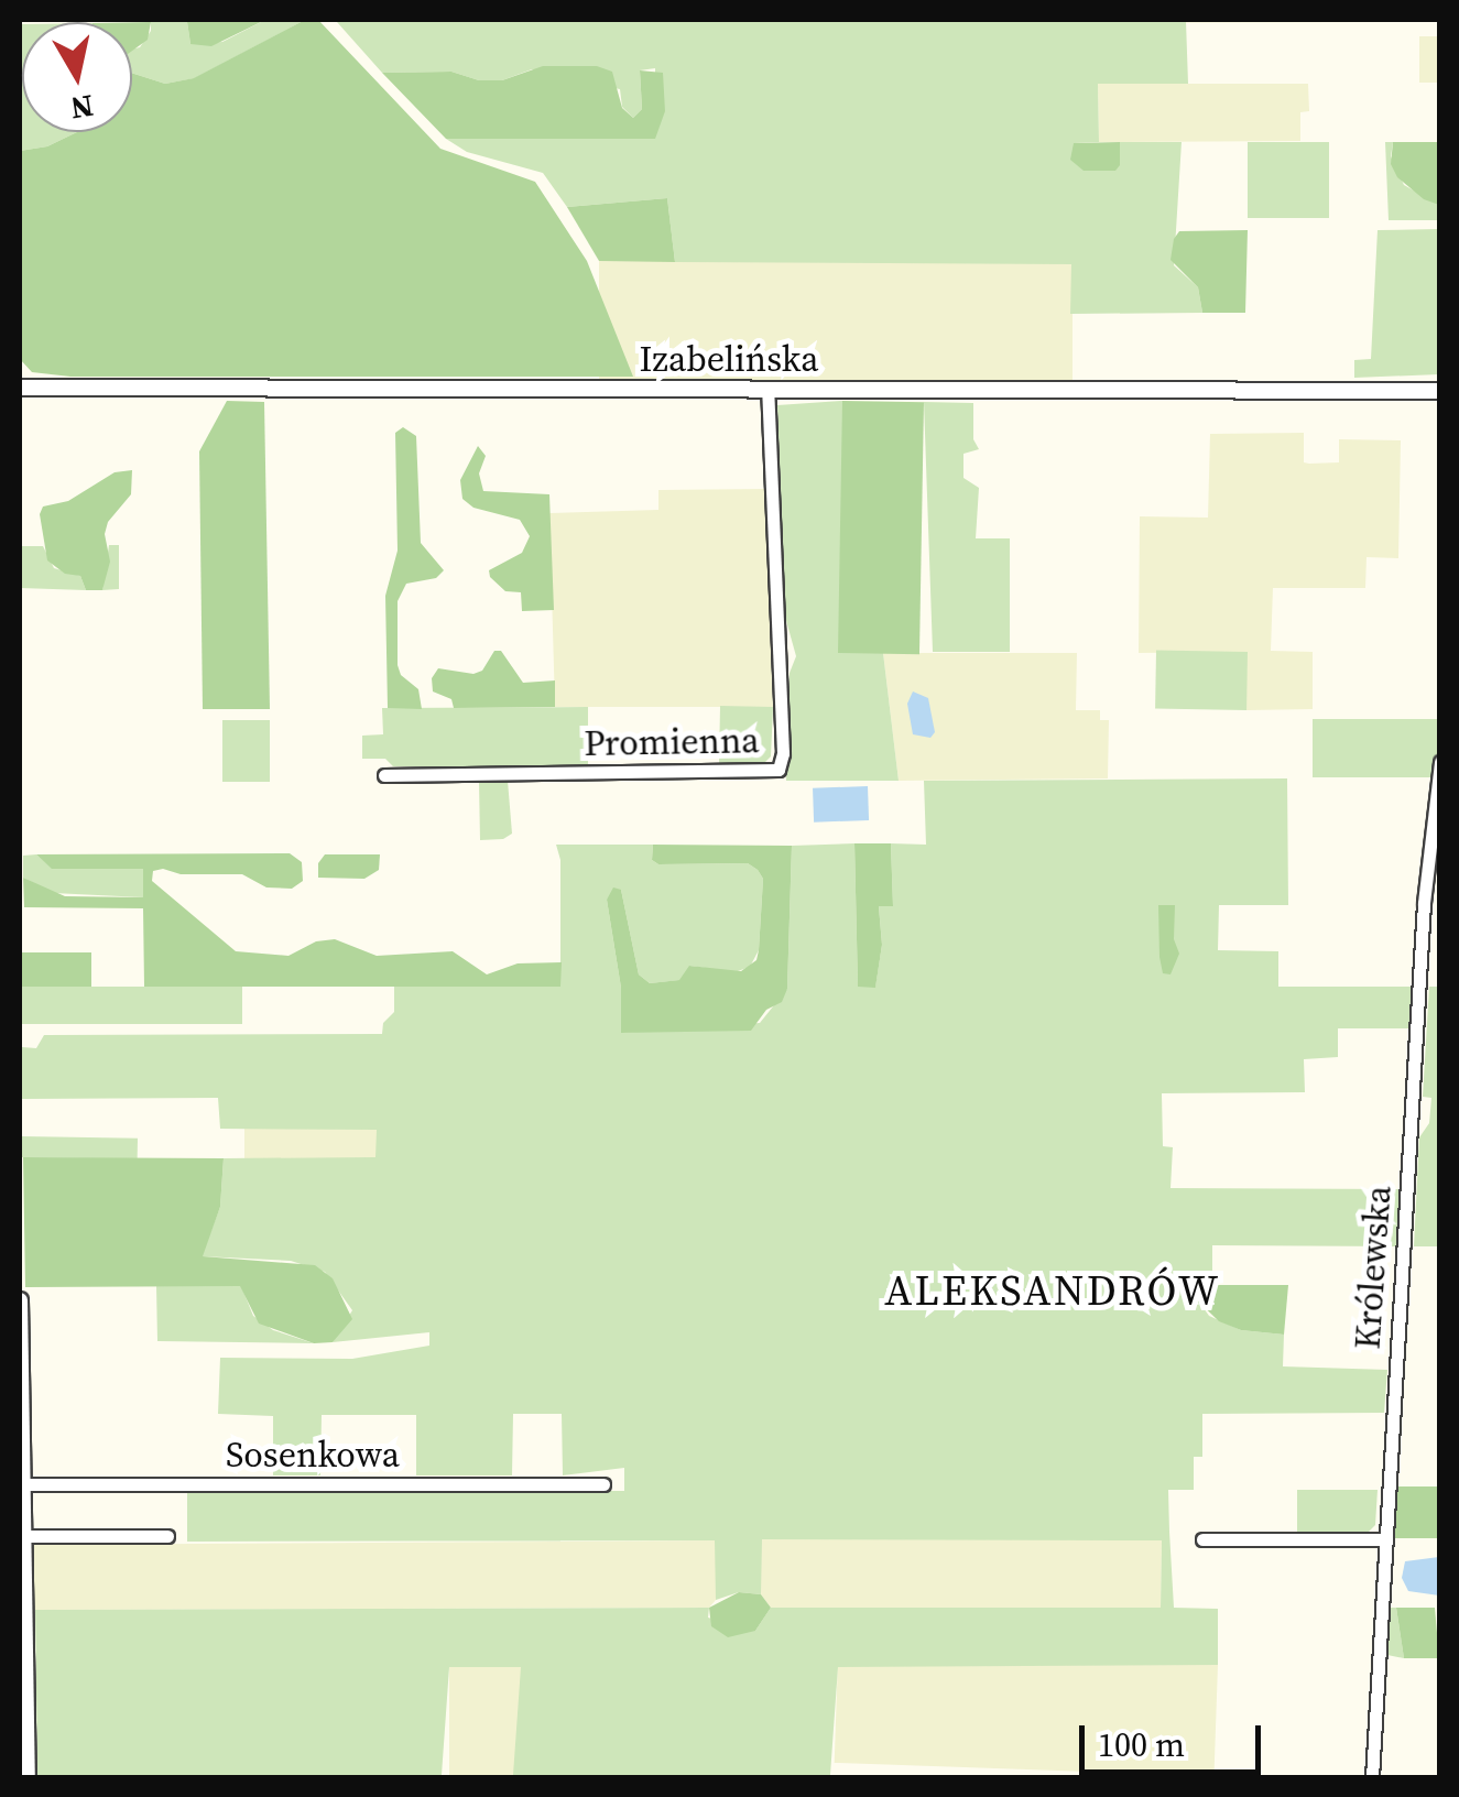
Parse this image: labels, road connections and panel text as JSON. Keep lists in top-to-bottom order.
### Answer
{
  "streets": {
    "street": [
      "Izabelińska",
      "Promienna",
      "Królewska",
      "Sosenkowa"
    ]
  },
  "crossings": [
    ["Izabelińska", "Promienna"]
  ],
  "districts": ["ALEKSANDRÓW"],
  "scale_bar": "100 m",
  "north": "bottom"
}
